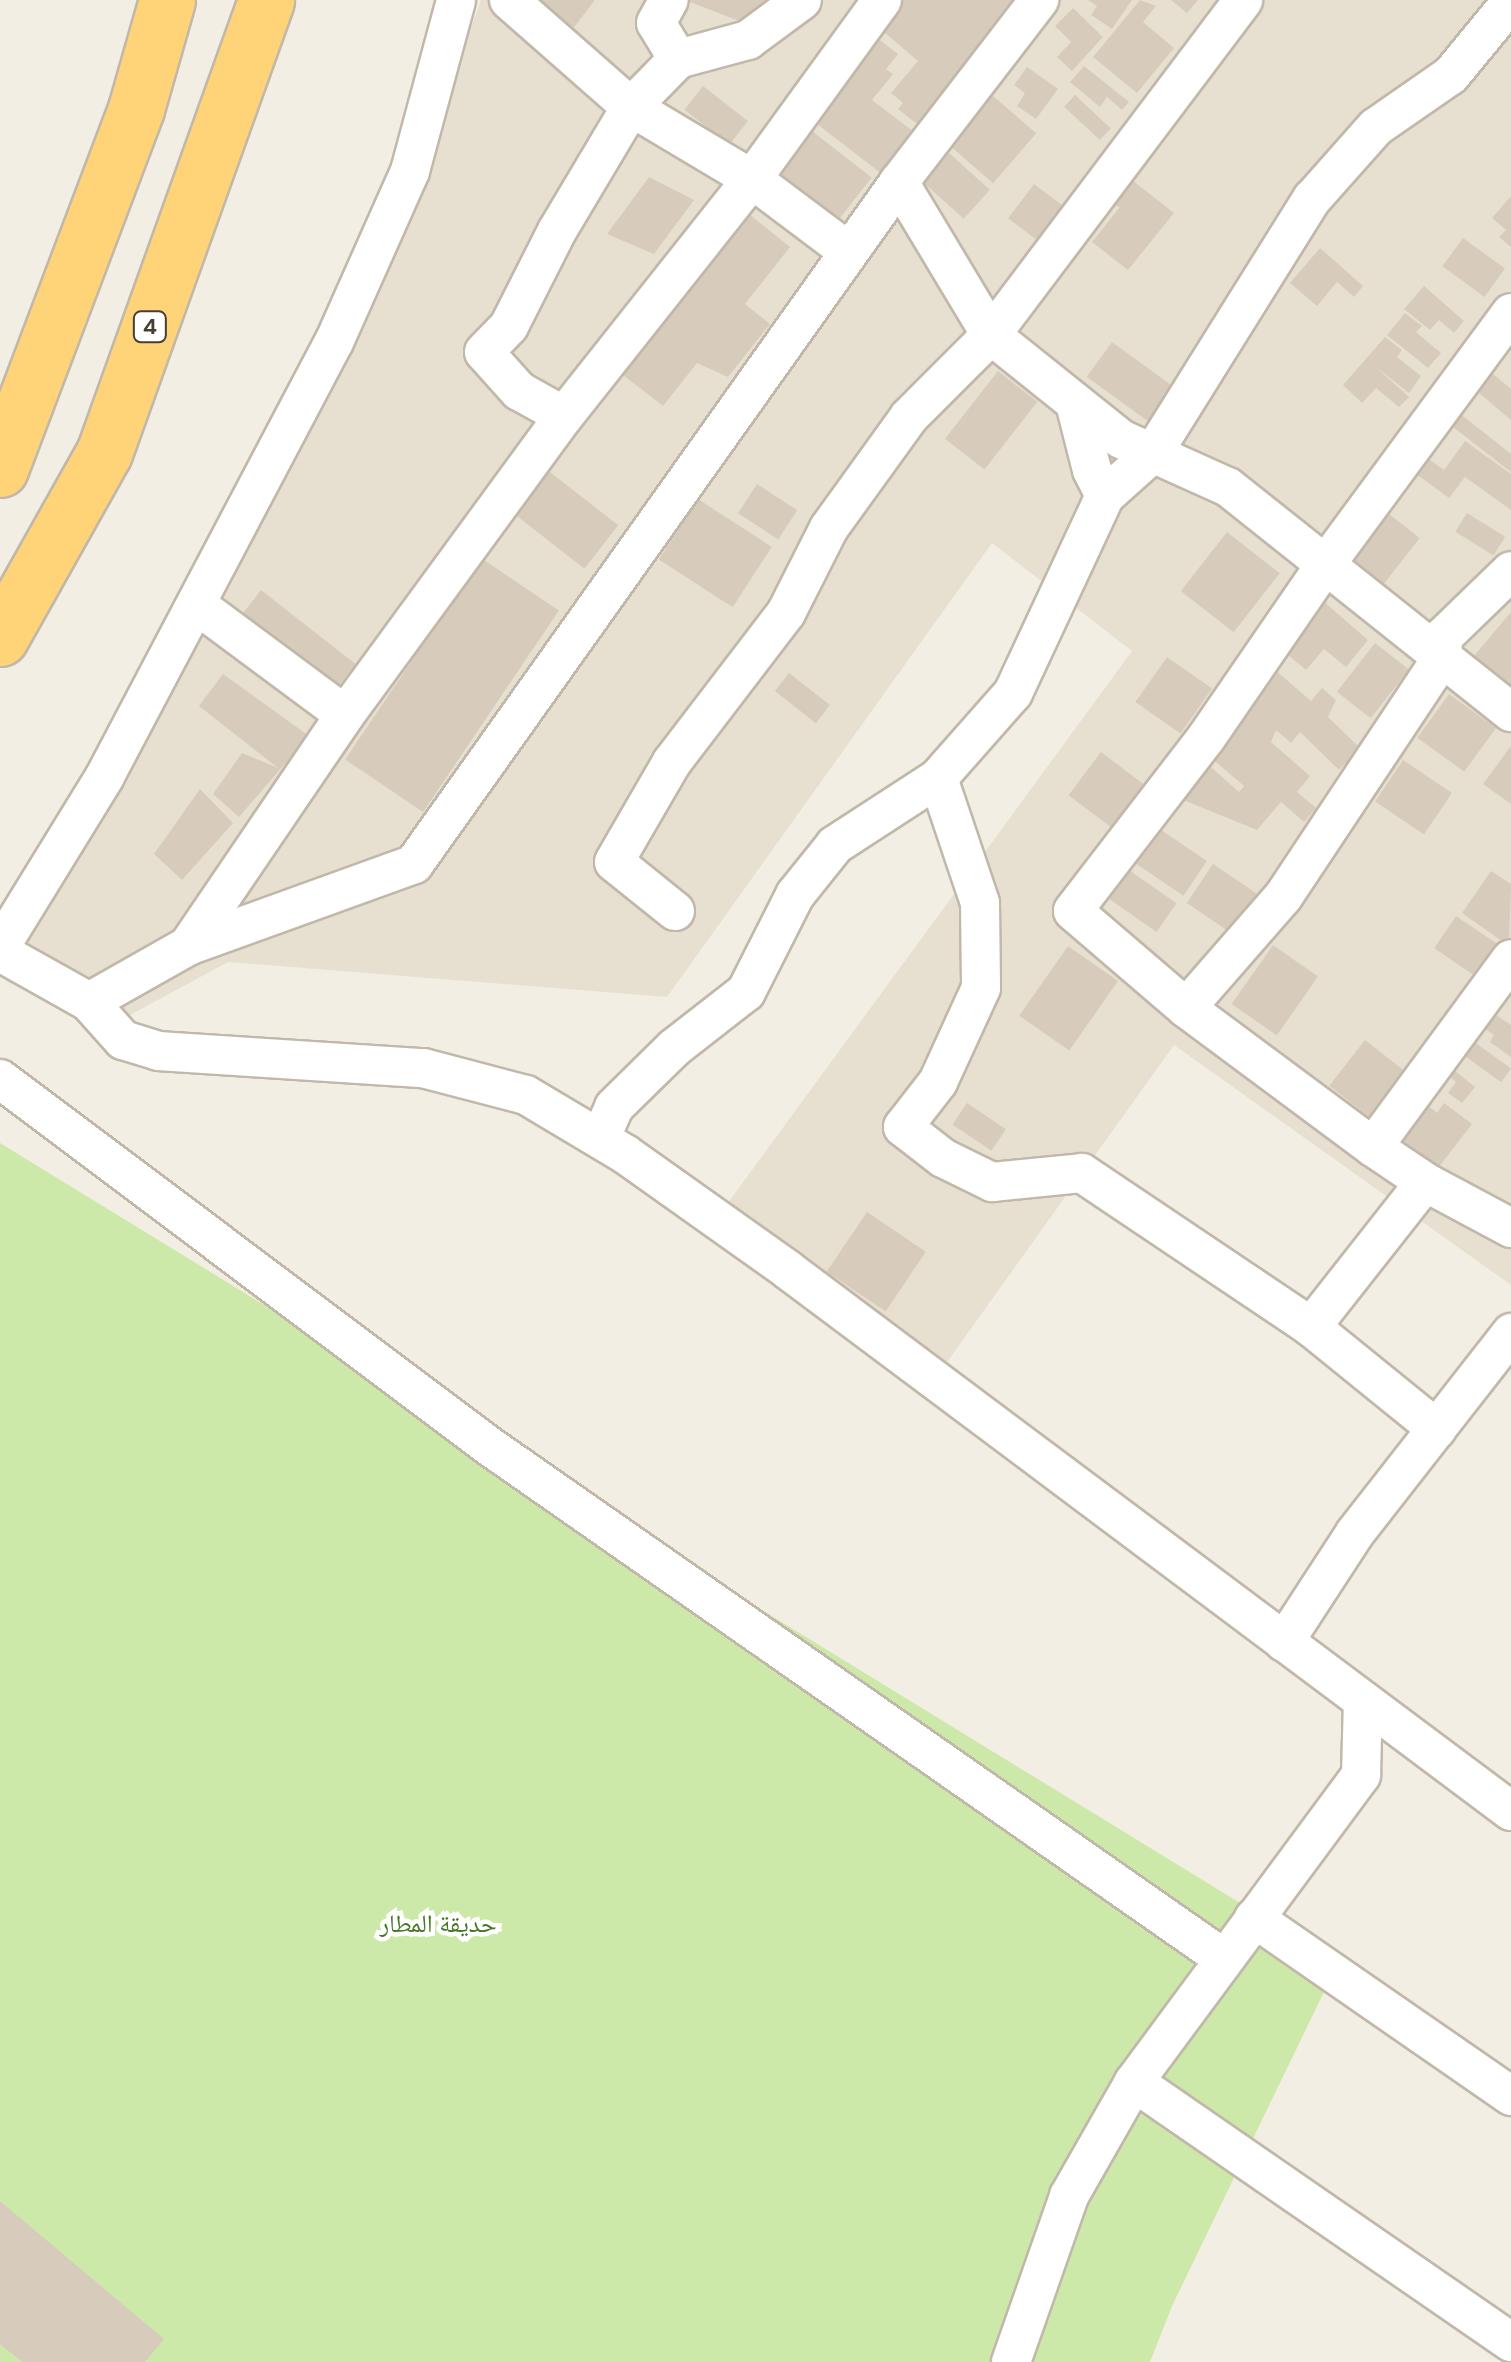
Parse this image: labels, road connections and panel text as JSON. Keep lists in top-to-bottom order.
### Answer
{
  "streets": {
    "highway": ["4"]
  },
  "parks": ["حديقة المطار"]
}
